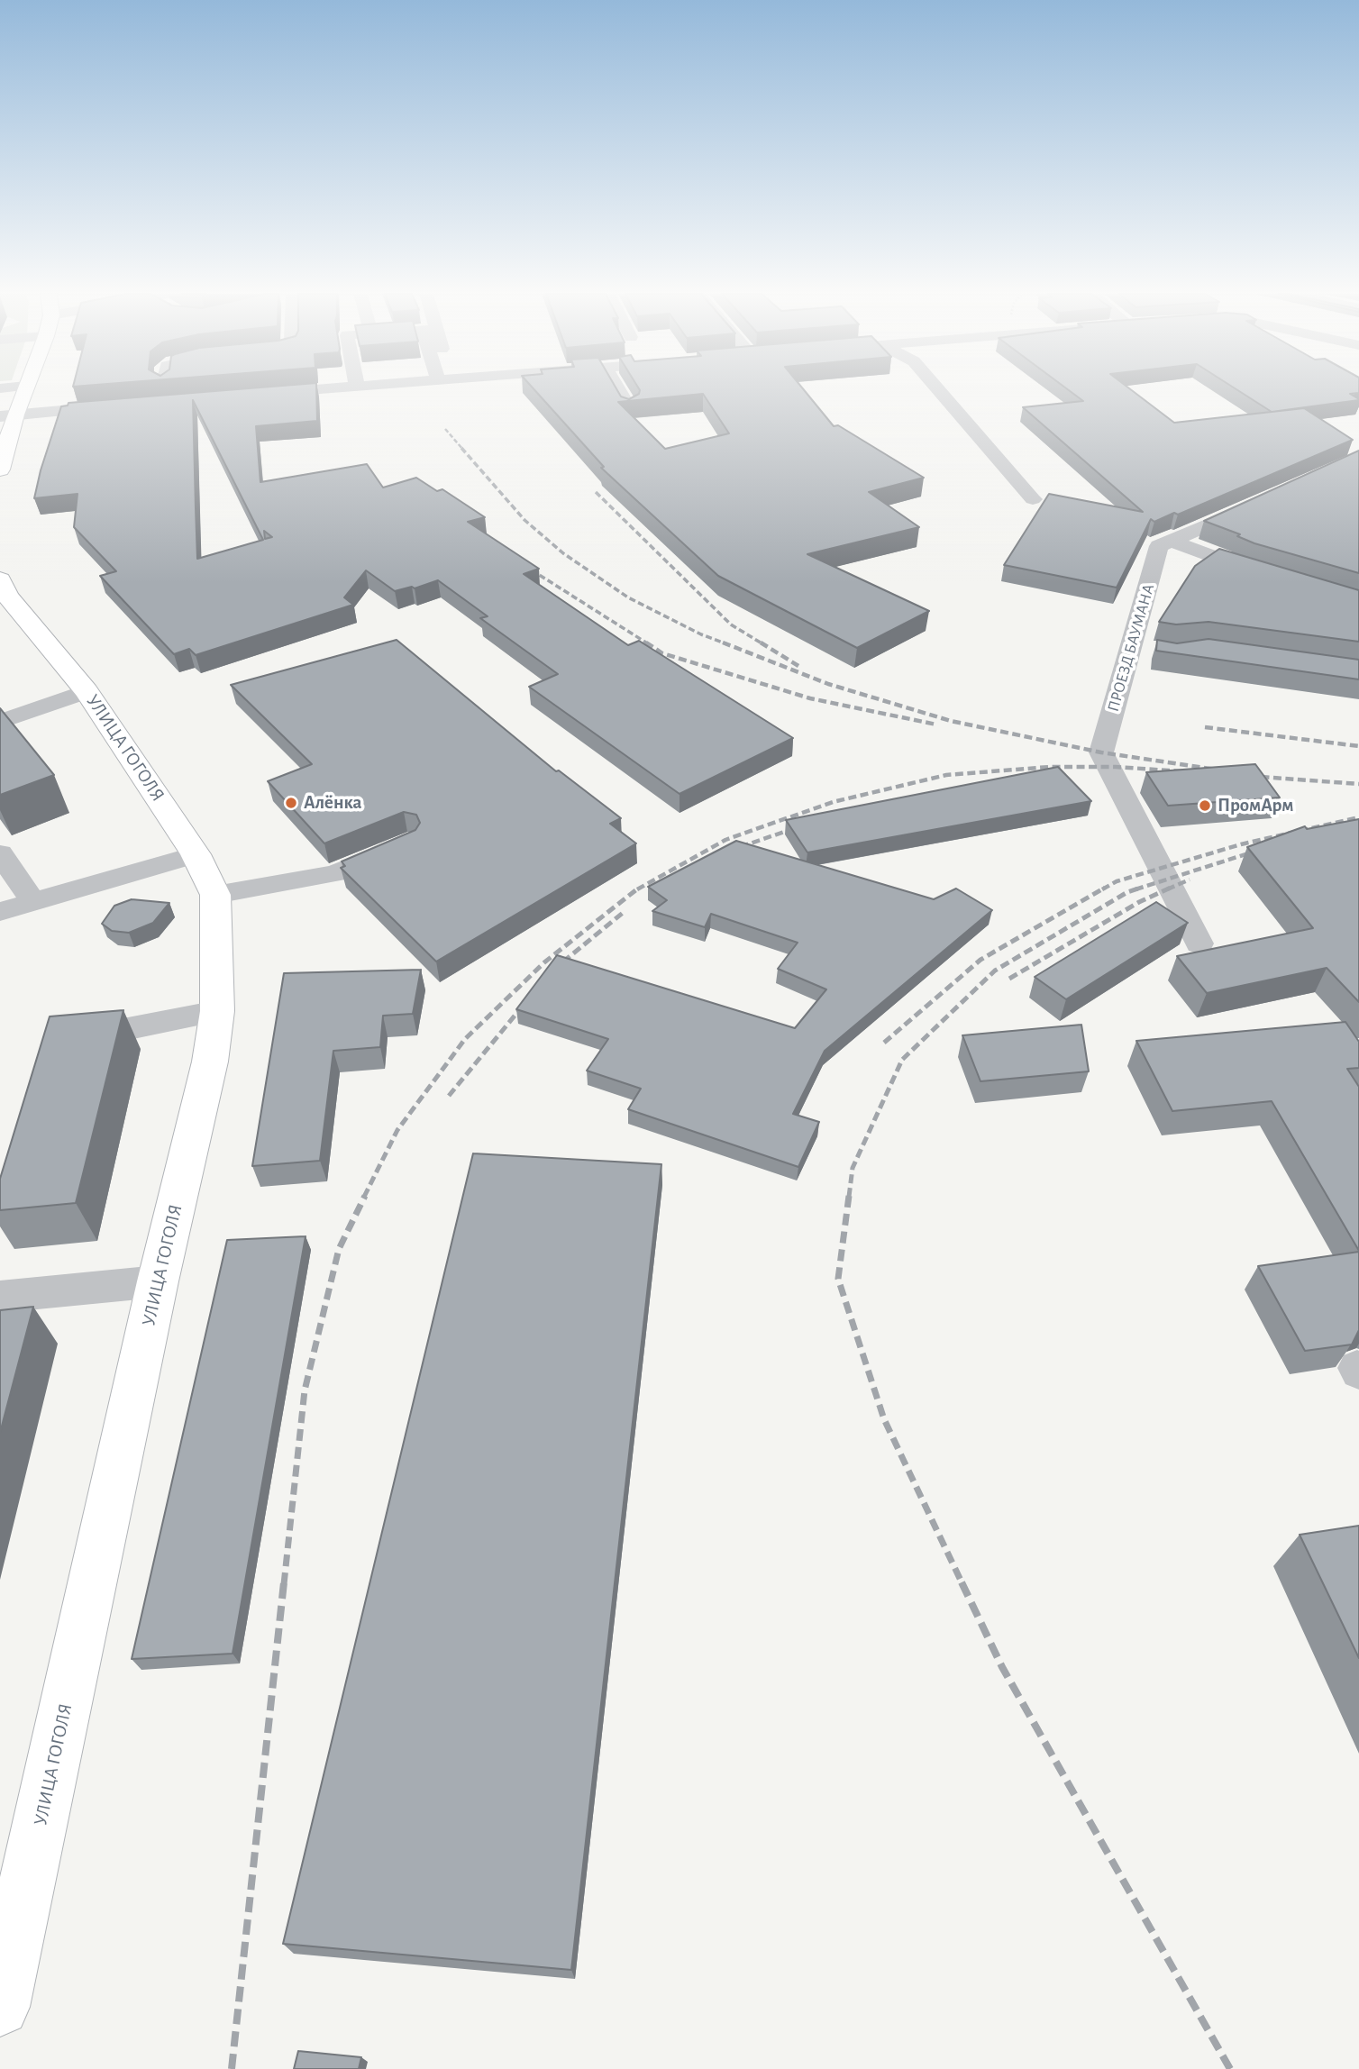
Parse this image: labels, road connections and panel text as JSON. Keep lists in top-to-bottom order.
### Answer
{
  "streets": {
    "main road": ["УЛИЦА ГОГОЛЯ"],
    "street": ["ПРОЕЗД БАУМАНА"]
  },
  "places": ["Алёнка", "ПромАрм"]
}
